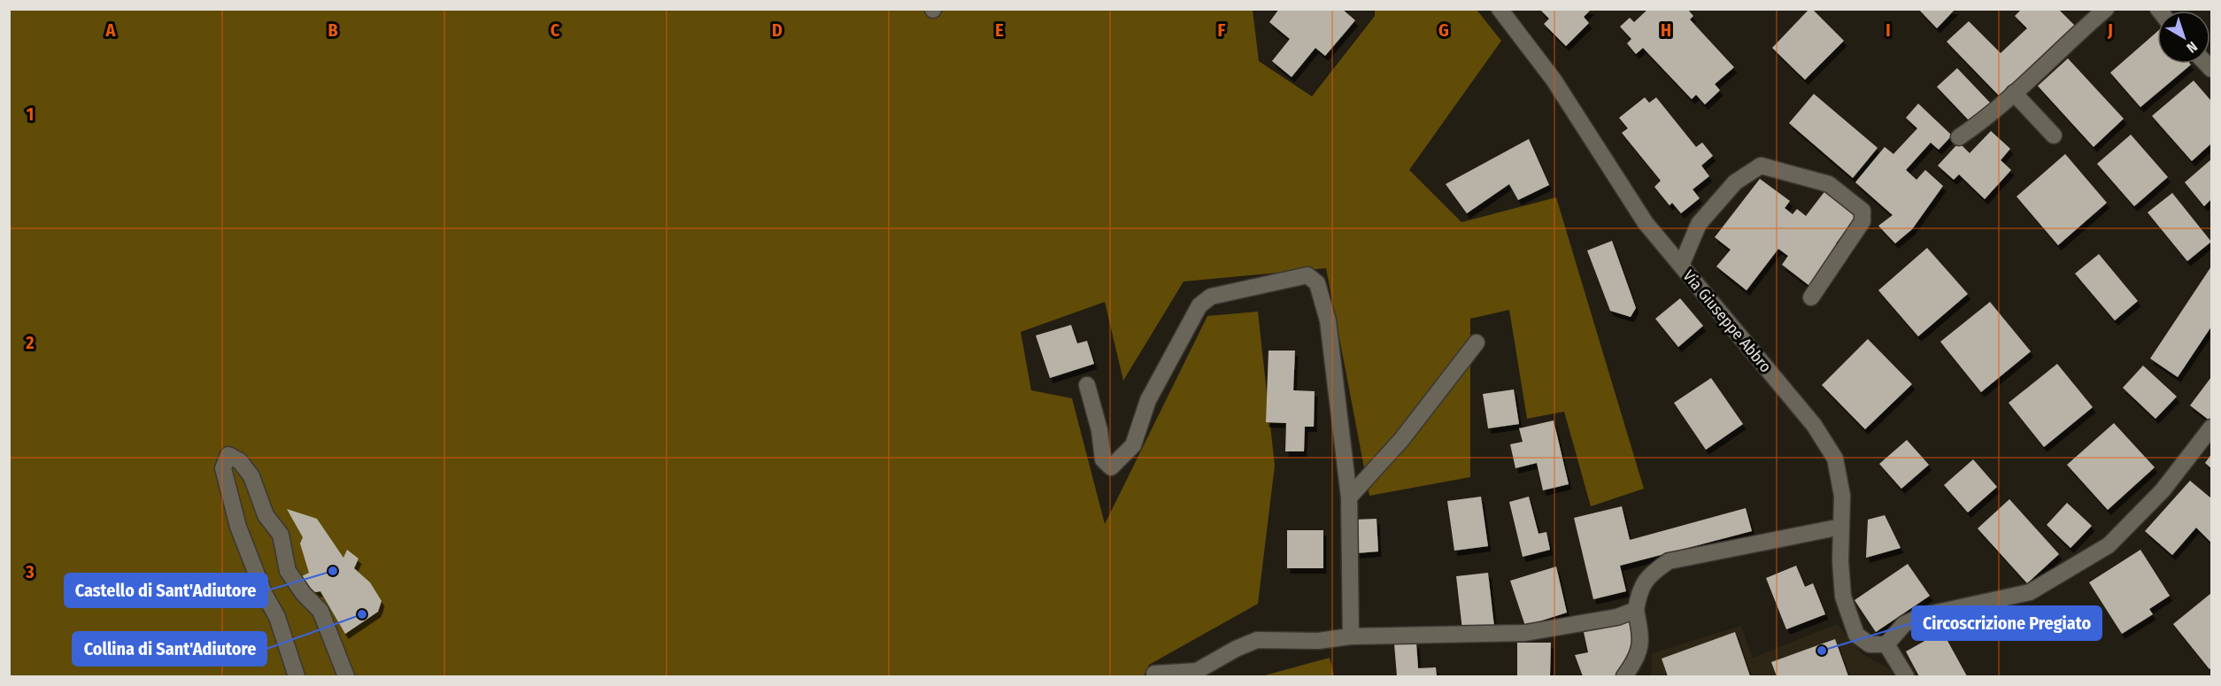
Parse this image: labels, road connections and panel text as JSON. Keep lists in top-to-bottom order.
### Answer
{
  "streets": {
    "street": ["Via Giuseppe Abbro"]
  },
  "places": ["Castello di Sant'Adiutore", "Collina di Sant'Adiutore", "Circoscrizione Pregiato"],
  "north": "bottom right",
  "grid": {
    "columns": [
      "A",
      "B",
      "C",
      "D",
      "E",
      "F",
      "G",
      "H",
      "I",
      "J"
    ],
    "rows": ["1", "2", "3"]
  }
}
